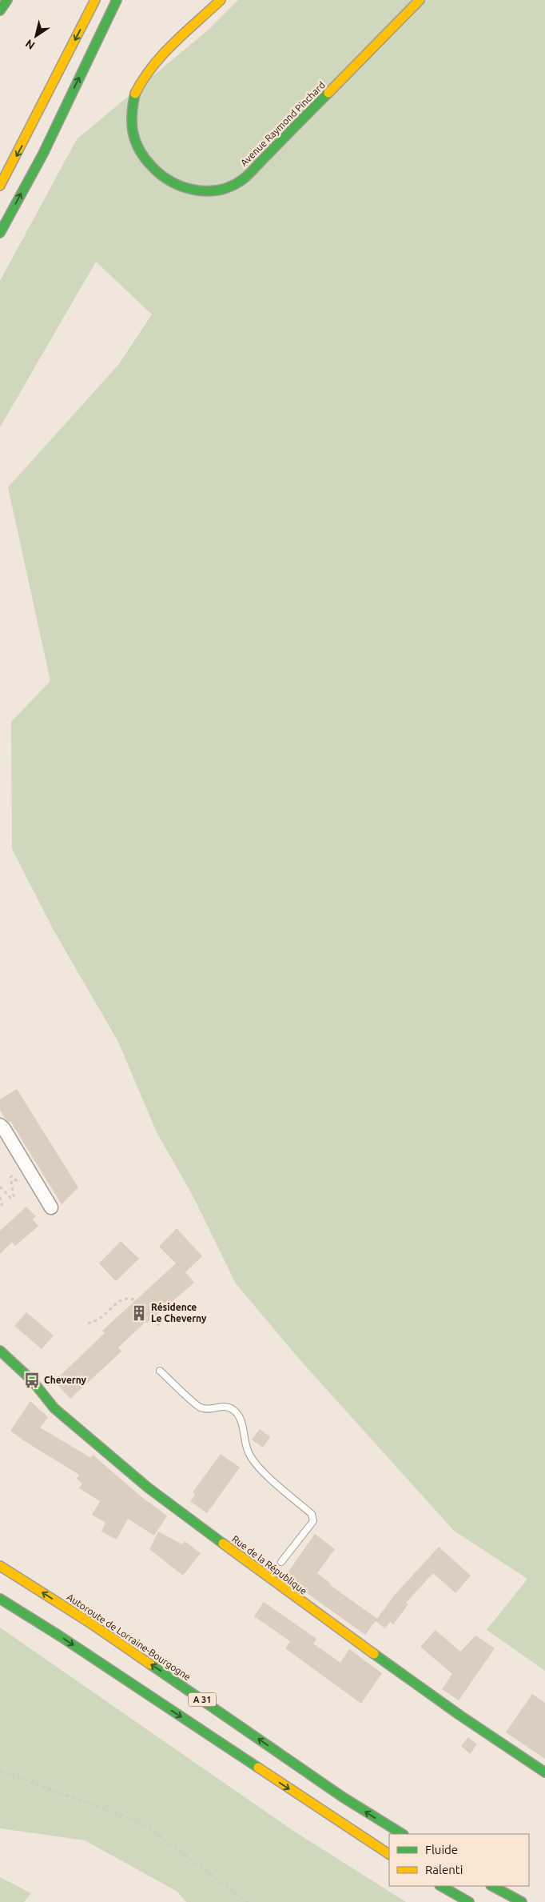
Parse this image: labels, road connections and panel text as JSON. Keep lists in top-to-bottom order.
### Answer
{
  "streets": {
    "main road": [
      "Avenue Raymond Pinchard",
      "Rue de la République",
      "Autoroute de Lorraine-Bourgogne",
      "A 31"
    ]
  },
  "places": {
    "building": ["Résidence Le Cheverny"],
    "bus stop": ["Cheverny"]
  },
  "legend": ["Fluide", "Ralenti"],
  "north": "bottom left"
}
